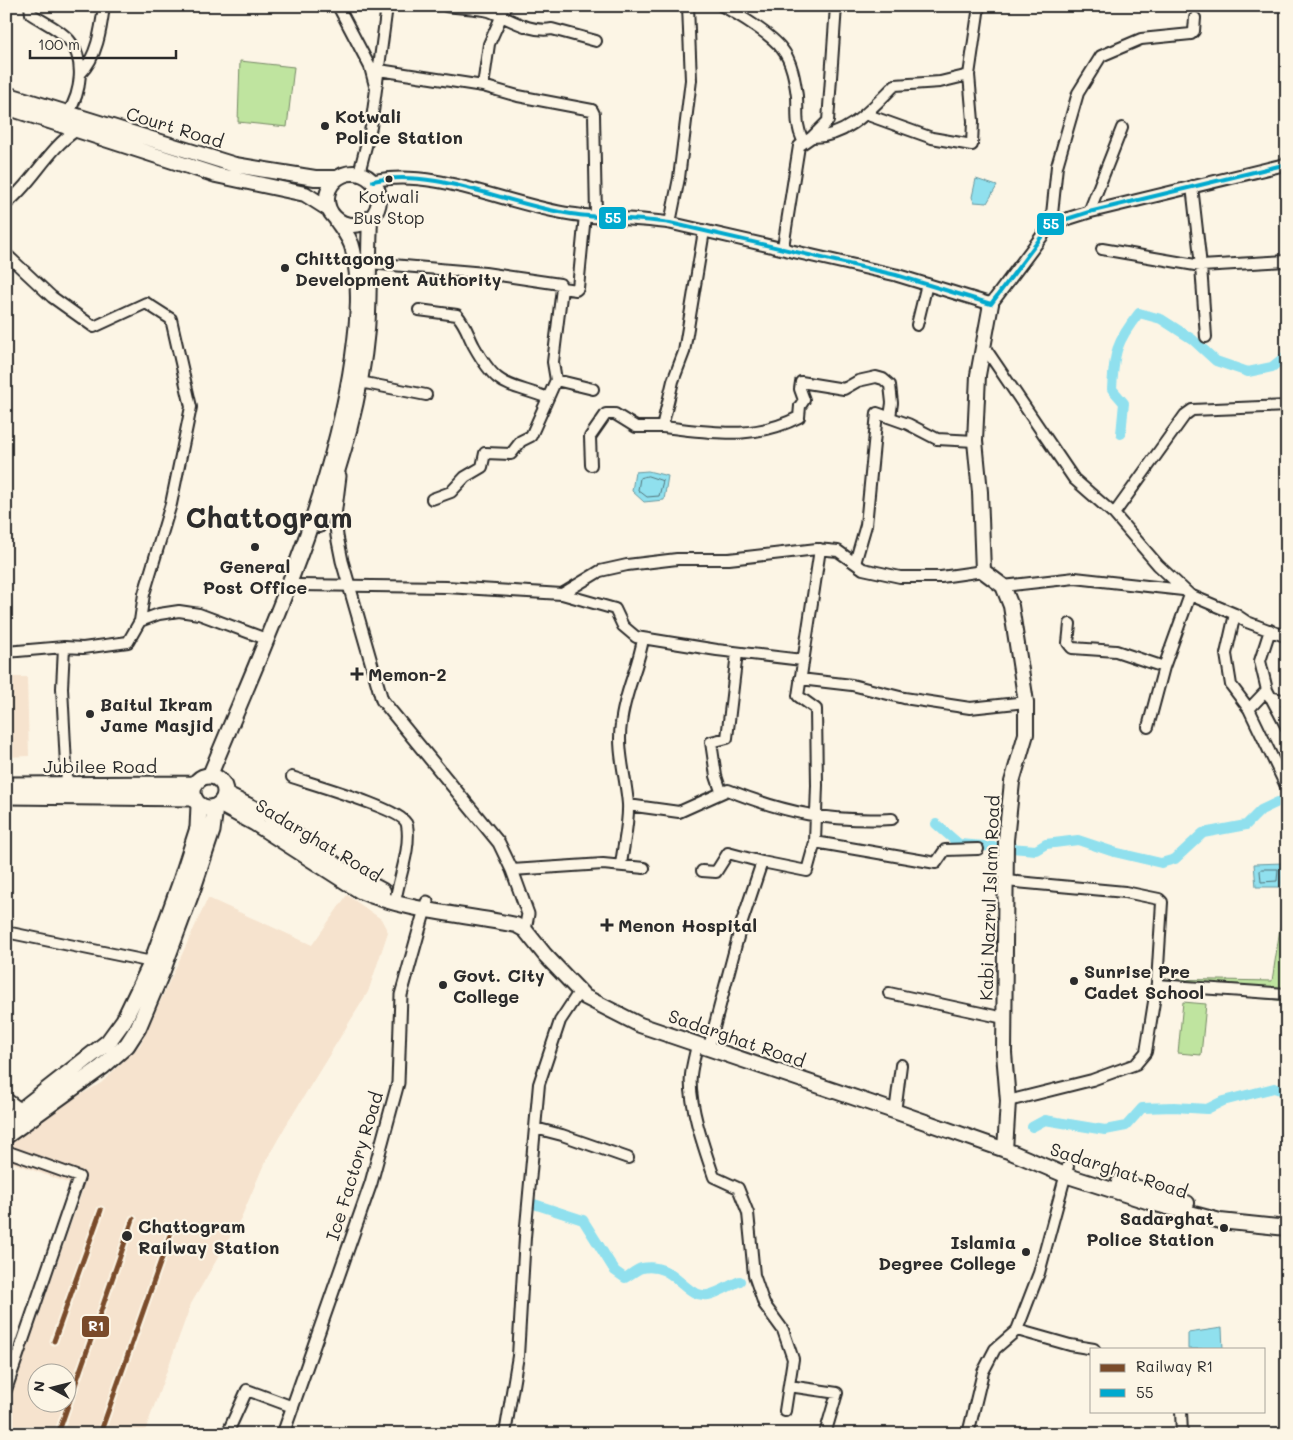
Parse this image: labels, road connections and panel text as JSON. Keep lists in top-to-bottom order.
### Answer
{
  "streets": {
    "main road": [
      "Court Road",
      "Jubilee Road",
      "Sadarghat Road",
      "Kabi Nazrul Islam Road"
    ],
    "street": ["Ice Factory Road"]
  },
  "crossings": [
    ["Jubilee Road", "Sadarghat Road"],
    ["Sadarghat Road", "Kabi Nazrul Islam Road"],
    ["Sadarghat Road", "Ice Factory Road"]
  ],
  "districts": ["Chattogram"],
  "places": {
    "other": [
      "Kotwali Police Station",
      "Kotwali Bus Stop",
      "Chittagong Development Authority",
      "General Post Office",
      "Baitul Ikram Jame Masjid",
      "Sunrise Pre Cadet School",
      "Govt. City College",
      "Sadarghat Police Station",
      "Chattogram Railway Station",
      "Islamia Degree College"
    ],
    "health": ["Memon-2", "Menon Hospital"]
  },
  "lines": ["transit line 55", "rail line R1"],
  "legend": ["Railway R1", "55"],
  "scale_bar": "100 m",
  "north": "left"
}
